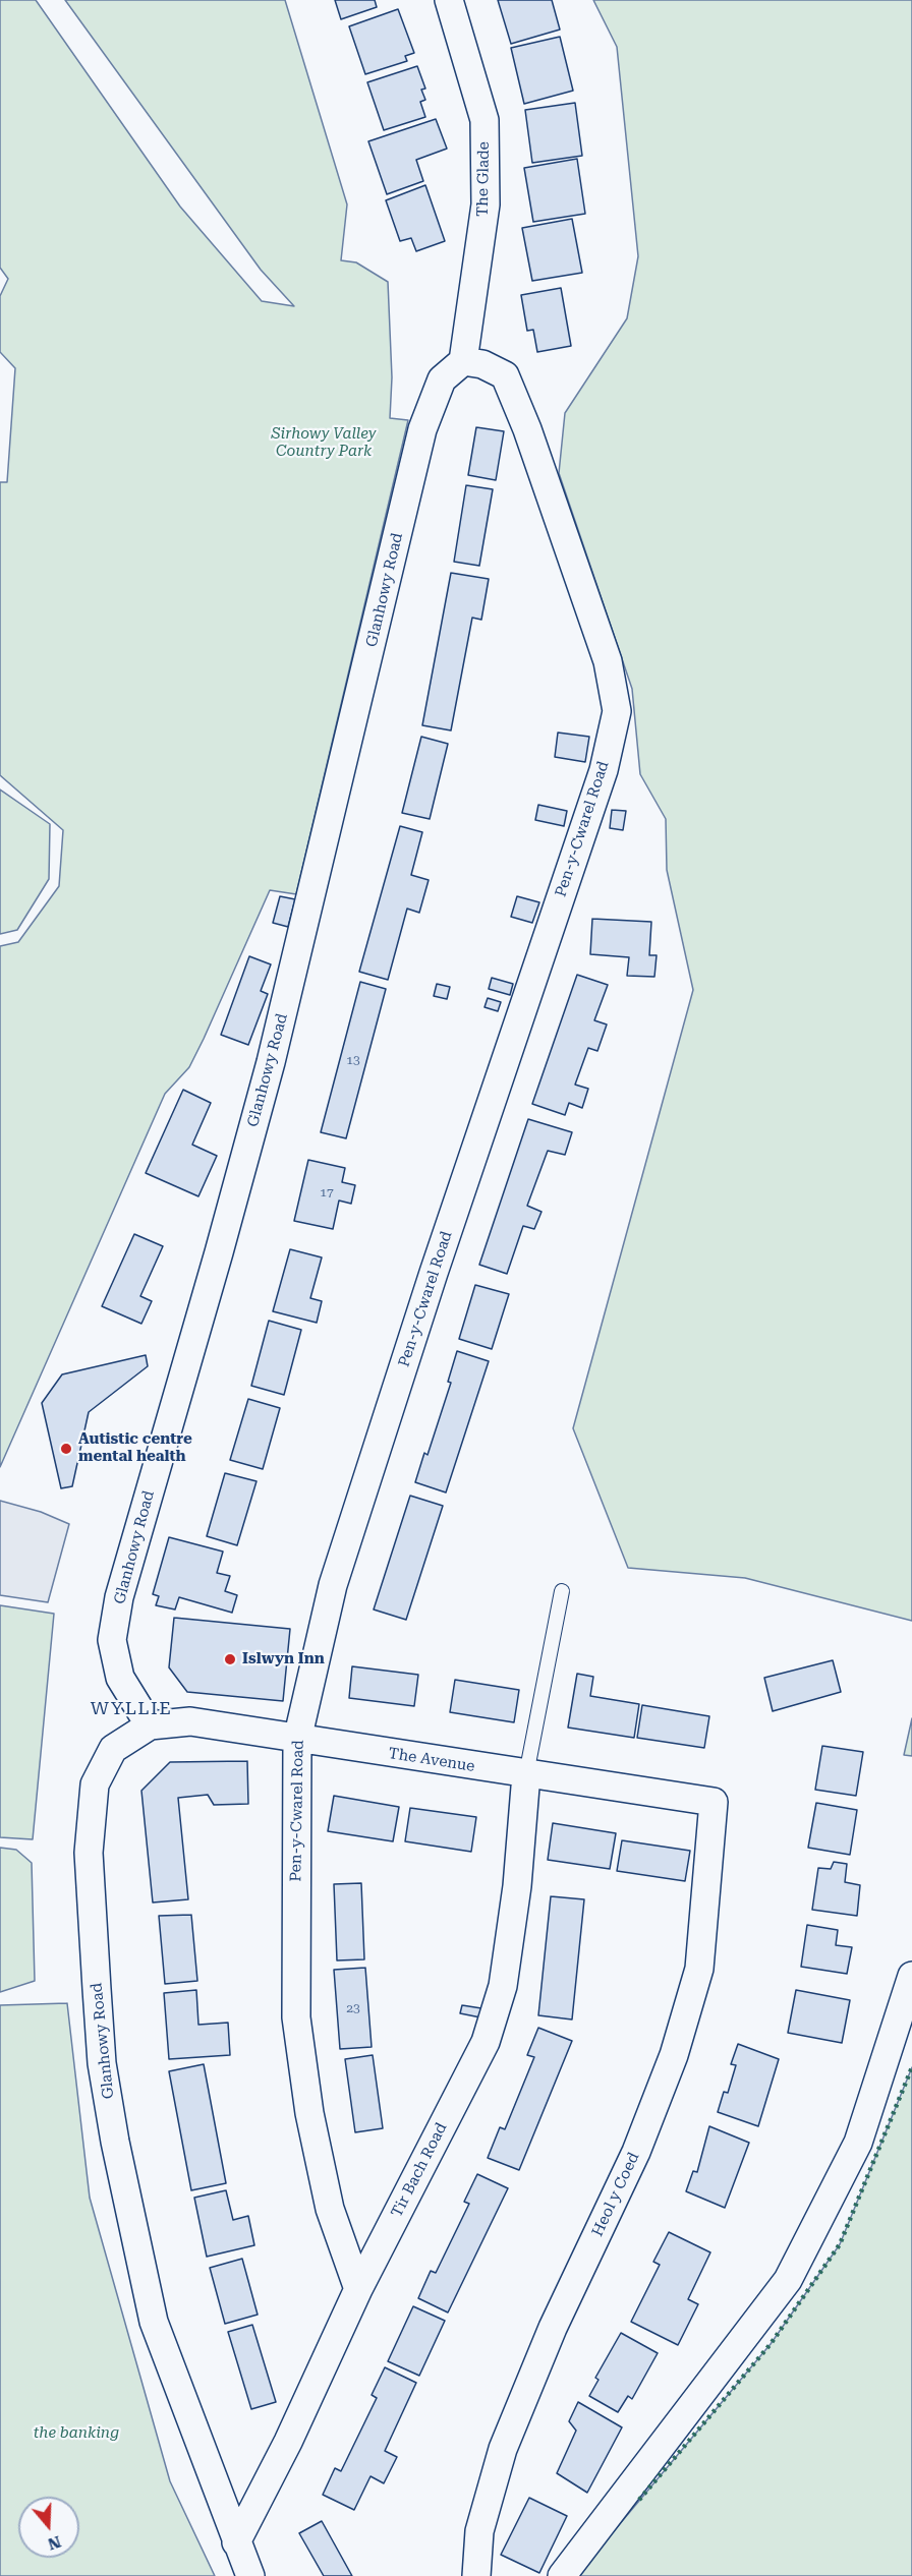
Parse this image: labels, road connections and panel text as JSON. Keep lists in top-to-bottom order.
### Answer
{
  "streets": {
    "street": [
      "The Glade",
      "Glanhowy Road",
      "Pen-y-Cwarel Road",
      "The Avenue",
      "Tir Bach Road",
      "Heol y Coed"
    ]
  },
  "crossings": [
    ["The Glade", "Glanhowy Road"],
    ["The Glade", "Pen-y-Cwarel Road"],
    ["Glanhowy Road", "Pen-y-Cwarel Road"],
    ["Glanhowy Road", "The Avenue"],
    ["Glanhowy Road", "Tir Bach Road"],
    ["Pen-y-Cwarel Road", "The Avenue"],
    ["Pen-y-Cwarel Road", "Tir Bach Road"],
    ["The Avenue", "Tir Bach Road"],
    ["The Avenue", "Heol y Coed"]
  ],
  "districts": ["WYLLIE"],
  "parks": ["Sirhowy Valley Country Park", "the banking"],
  "places": ["Autistic centre mental health", "Islwyn Inn"],
  "house_numbers": ["13", "17", "23"],
  "north": "bottom"
}
